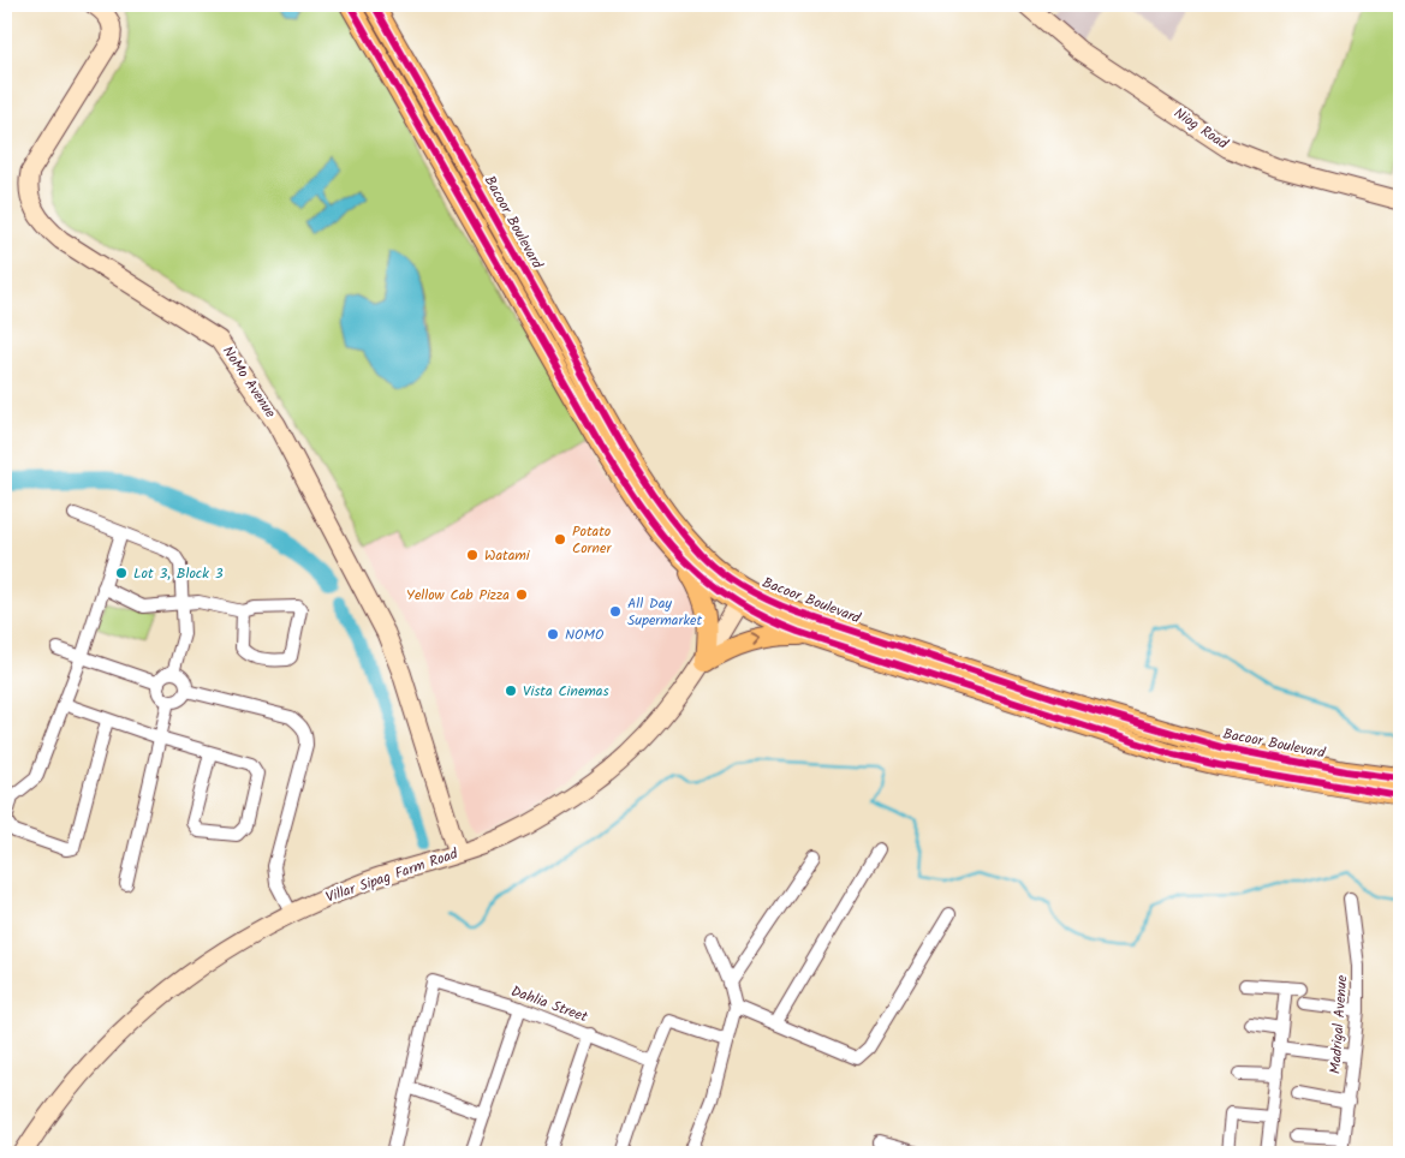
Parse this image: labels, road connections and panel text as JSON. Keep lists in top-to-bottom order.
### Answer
{
  "streets": {
    "main road": ["Bacoor Boulevard"],
    "street": [
      "Niog Road",
      "NoMo Avenue",
      "Villar Sipag Farm Road",
      "Dahlia Street",
      "Madrigal Avenue"
    ]
  },
  "crossings": [
    ["Bacoor Boulevard", "Villar Sipag Farm Road"],
    ["NoMo Avenue", "Villar Sipag Farm Road"]
  ],
  "places": [
    "Potato Corner",
    "Watami",
    "Lot 3, Block 3",
    "Yellow Cab Pizza",
    "All Day Supermarket",
    "NOMO",
    "Vista Cinemas"
  ]
}
